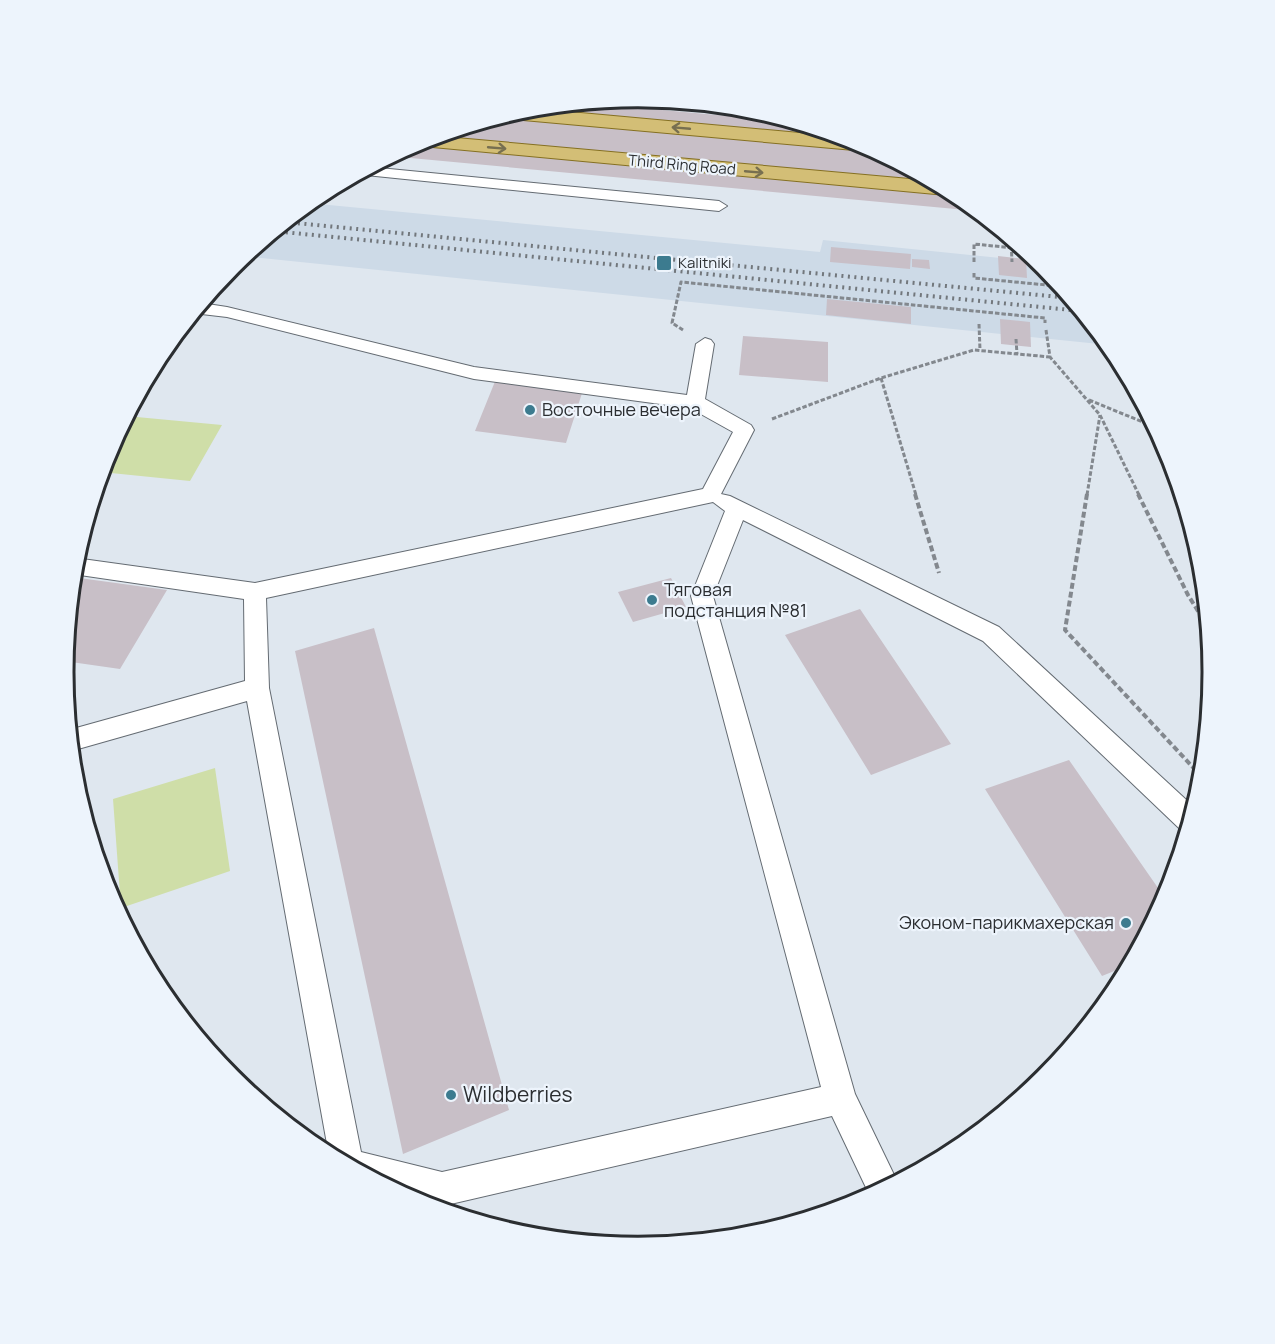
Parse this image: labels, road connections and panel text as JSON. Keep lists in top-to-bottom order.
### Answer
{
  "streets": {
    "main road": ["Third Ring Road"]
  },
  "places": {
    "transit": ["Kalitniki"],
    "other": [
      "Восточные вечера",
      "Тяговая подстанция №81",
      "Эконом-парикмахерская",
      "Wildberries"
    ]
  }
}
